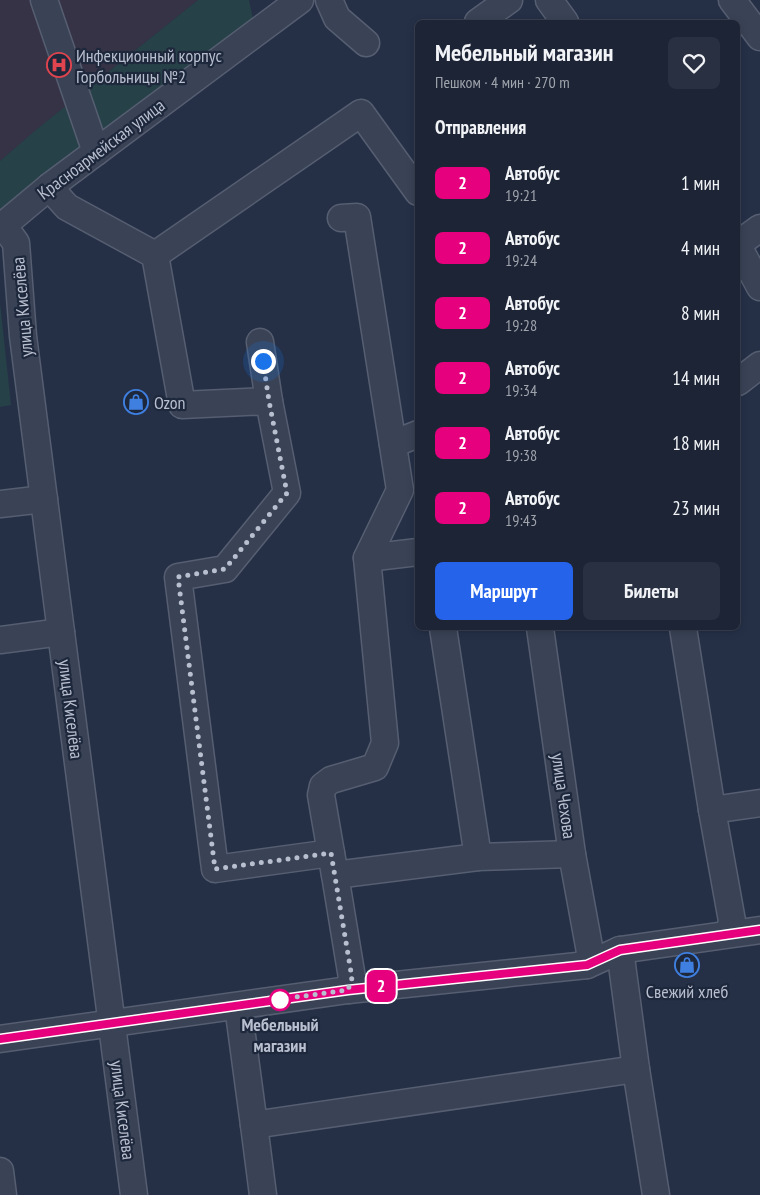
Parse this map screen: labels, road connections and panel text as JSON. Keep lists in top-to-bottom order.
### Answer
{
  "streets": {
    "street": ["Красноармейская улица", "улица Киселёва", "улица Чехова"]
  },
  "crossings": [
    ["Красноармейская улица", "улица Киселёва"]
  ],
  "places": {
    "hospital": ["Инфекционный корпус Горбольницы №2"],
    "shop": ["Ozon", "Свежий хлеб"],
    "other": ["Мебельный магазин"]
  },
  "lines": ["bus line 2"],
  "page": {
    "on_map": "2",
    "heading": [
      ["Мебельный магазин", "Пешком · 4 мин · 270 m"],
      "Отправления"
    ],
    "list": [
      {
        "mark": "2",
        "name": "Автобус",
        "note": "19:21",
        "value": "1 мин"
      },
      {
        "mark": "2",
        "name": "Автобус",
        "note": "19:24",
        "value": "4 мин"
      },
      {
        "mark": "2",
        "name": "Автобус",
        "note": "19:28",
        "value": "8 мин"
      },
      {
        "mark": "2",
        "name": "Автобус",
        "note": "19:34",
        "value": "14 мин"
      },
      {
        "mark": "2",
        "name": "Автобус",
        "note": "19:38",
        "value": "18 мин"
      },
      {
        "mark": "2",
        "name": "Автобус",
        "note": "19:43",
        "value": "23 мин"
      }
    ],
    "buttons": ["Маршрут", "Билеты"]
  }
}
